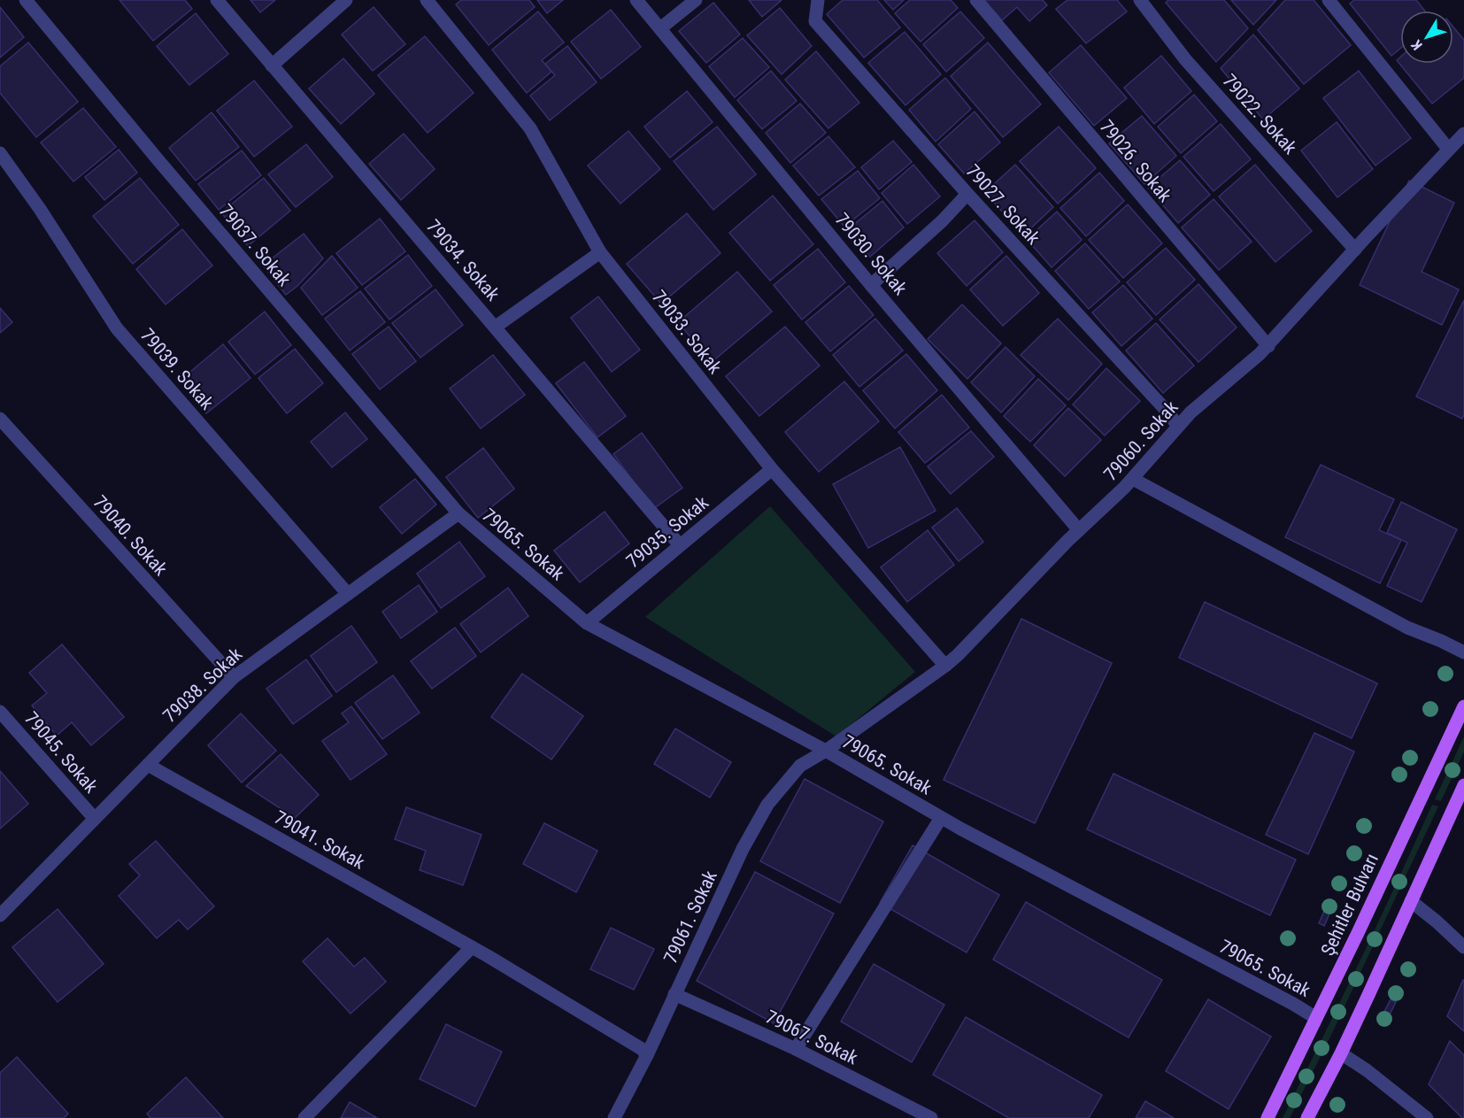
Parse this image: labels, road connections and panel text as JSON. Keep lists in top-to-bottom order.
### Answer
{
  "streets": {
    "main road": ["Şehitler Bulvarı"],
    "street": [
      "79022. Sokak",
      "79026. Sokak",
      "79027. Sokak",
      "79037. Sokak",
      "79030. Sokak",
      "79034. Sokak",
      "79033. Sokak",
      "79039. Sokak",
      "79060. Sokak",
      "79035. Sokak",
      "79040. Sokak",
      "79065. Sokak",
      "79038. Sokak",
      "79045. Sokak",
      "79041. Sokak",
      "79061. Sokak",
      "79067. Sokak"
    ]
  },
  "crossings": [
    ["79022. Sokak", "79060. Sokak"],
    ["79026. Sokak", "79060. Sokak"],
    ["79027. Sokak", "79060. Sokak"],
    ["79037. Sokak", "79065. Sokak"],
    ["79037. Sokak", "79038. Sokak"],
    ["79030. Sokak", "79060. Sokak"],
    ["79034. Sokak", "79035. Sokak"],
    ["79033. Sokak", "79060. Sokak"],
    ["79033. Sokak", "79035. Sokak"],
    ["79039. Sokak", "79038. Sokak"],
    ["79060. Sokak", "79065. Sokak"],
    ["79060. Sokak", "79061. Sokak"],
    ["79035. Sokak", "79065. Sokak"],
    ["79040. Sokak", "79038. Sokak"],
    ["79065. Sokak", "79038. Sokak"],
    ["79065. Sokak", "Şehitler Bulvarı"],
    ["79065. Sokak", "79061. Sokak"],
    ["79038. Sokak", "79045. Sokak"],
    ["79038. Sokak", "79041. Sokak"],
    ["79041. Sokak", "79061. Sokak"],
    ["79061. Sokak", "79067. Sokak"]
  ],
  "north": "bottom left"
}
